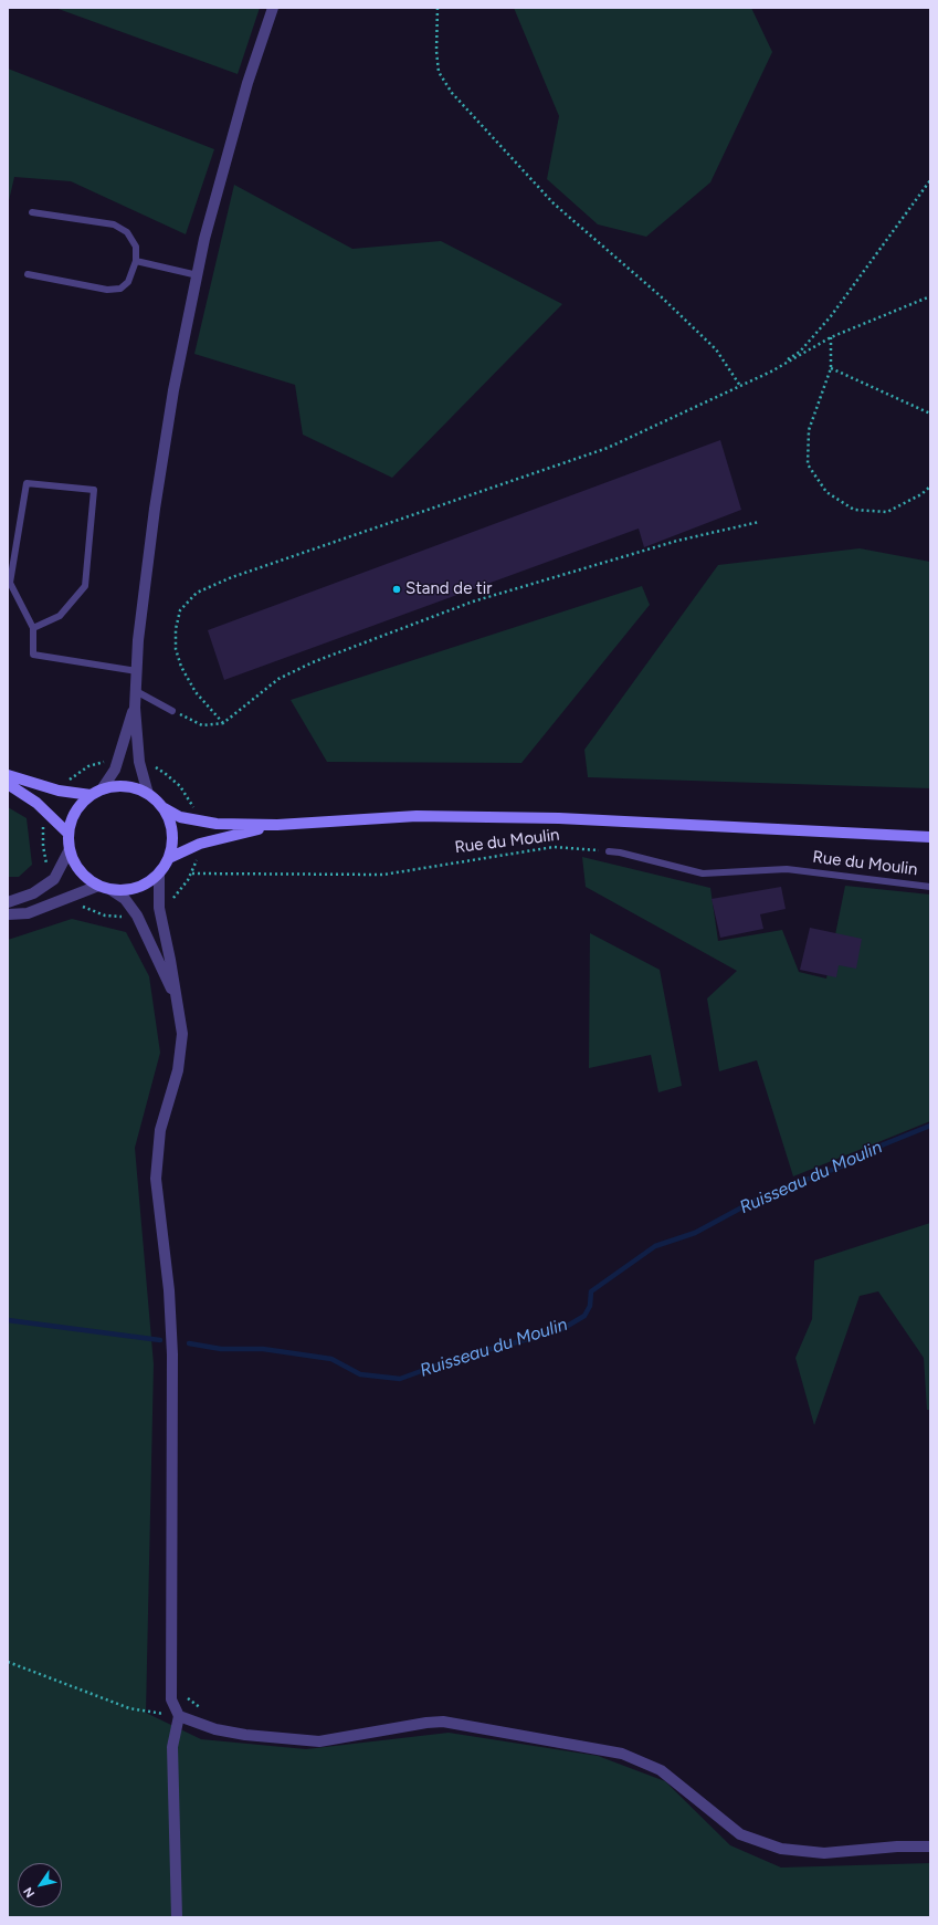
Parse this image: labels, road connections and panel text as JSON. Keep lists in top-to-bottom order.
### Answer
{
  "streets": {
    "lane": ["Rue du Moulin"]
  },
  "water": ["Ruisseau du Moulin"],
  "places": ["Stand de tir"],
  "north": "bottom left"
}
